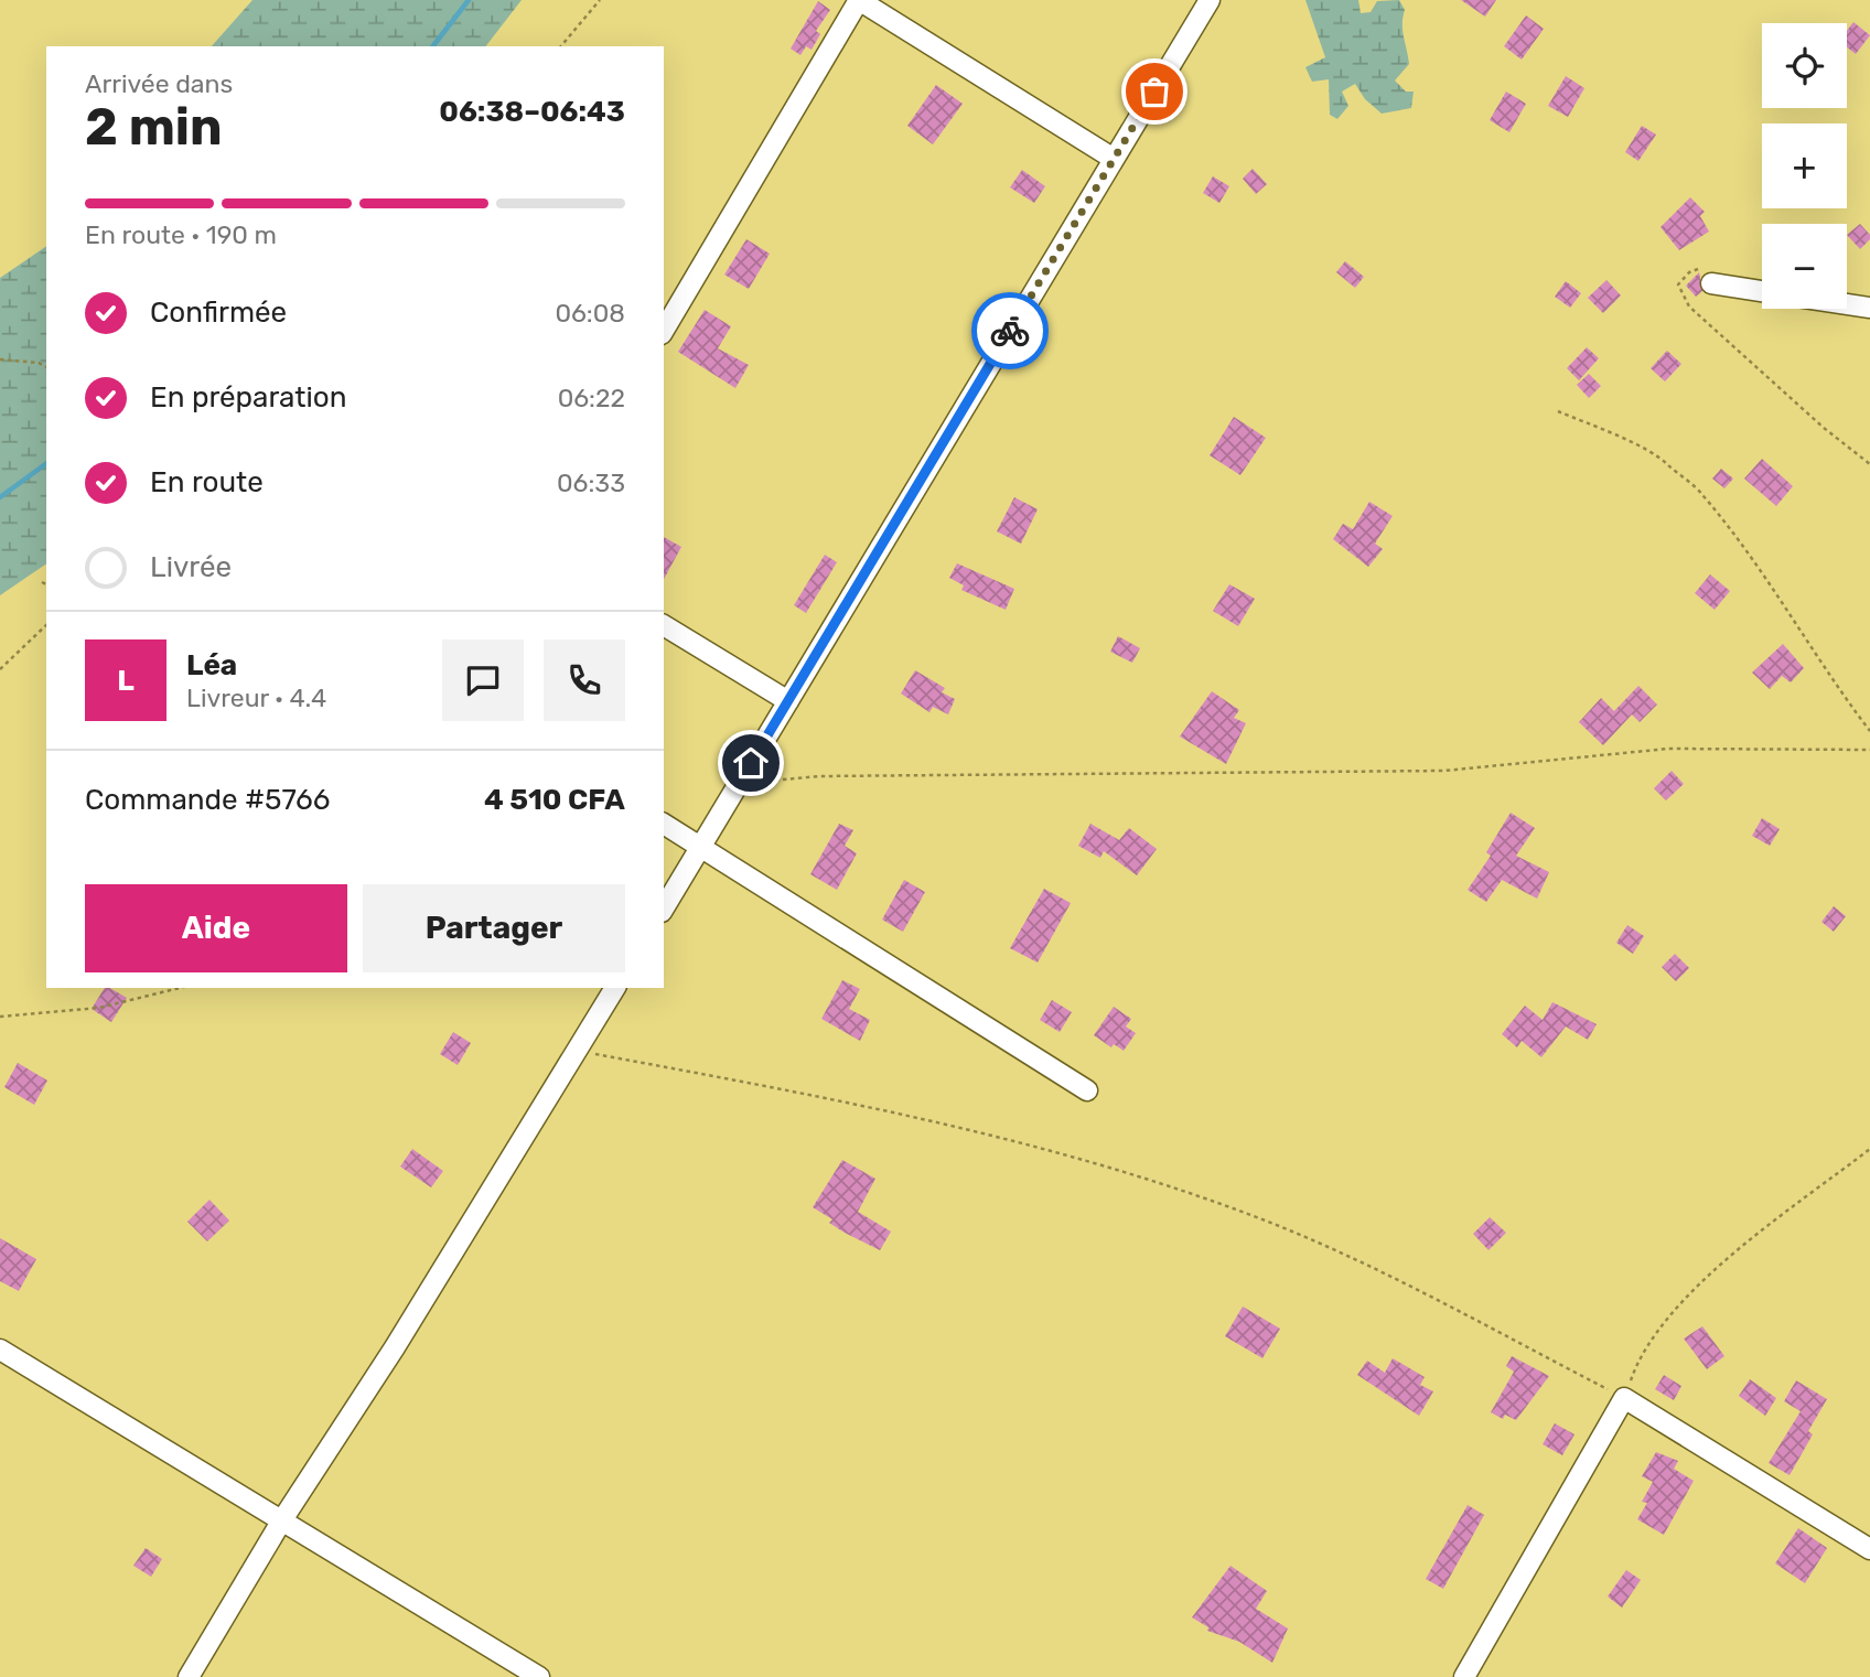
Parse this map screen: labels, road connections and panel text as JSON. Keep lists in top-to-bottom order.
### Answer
{
  "page": {
    "map_buttons": ["+", "−"],
    "heading": ["2 min", "Arrivée dans", "06:38–06:43"],
    "panel": [
      "Léa",
      "Livreur · 4.4",
      "Commande #5766",
      "4 510 CFA"
    ],
    "bar": "En route · 190 m",
    "list": [
      ["Confirmée", "06:08"],
      ["En préparation", "06:22"],
      ["En route", "06:33"],
      "Livrée"
    ],
    "round": "L",
    "buttons": ["Aide", "Partager"]
  }
}
